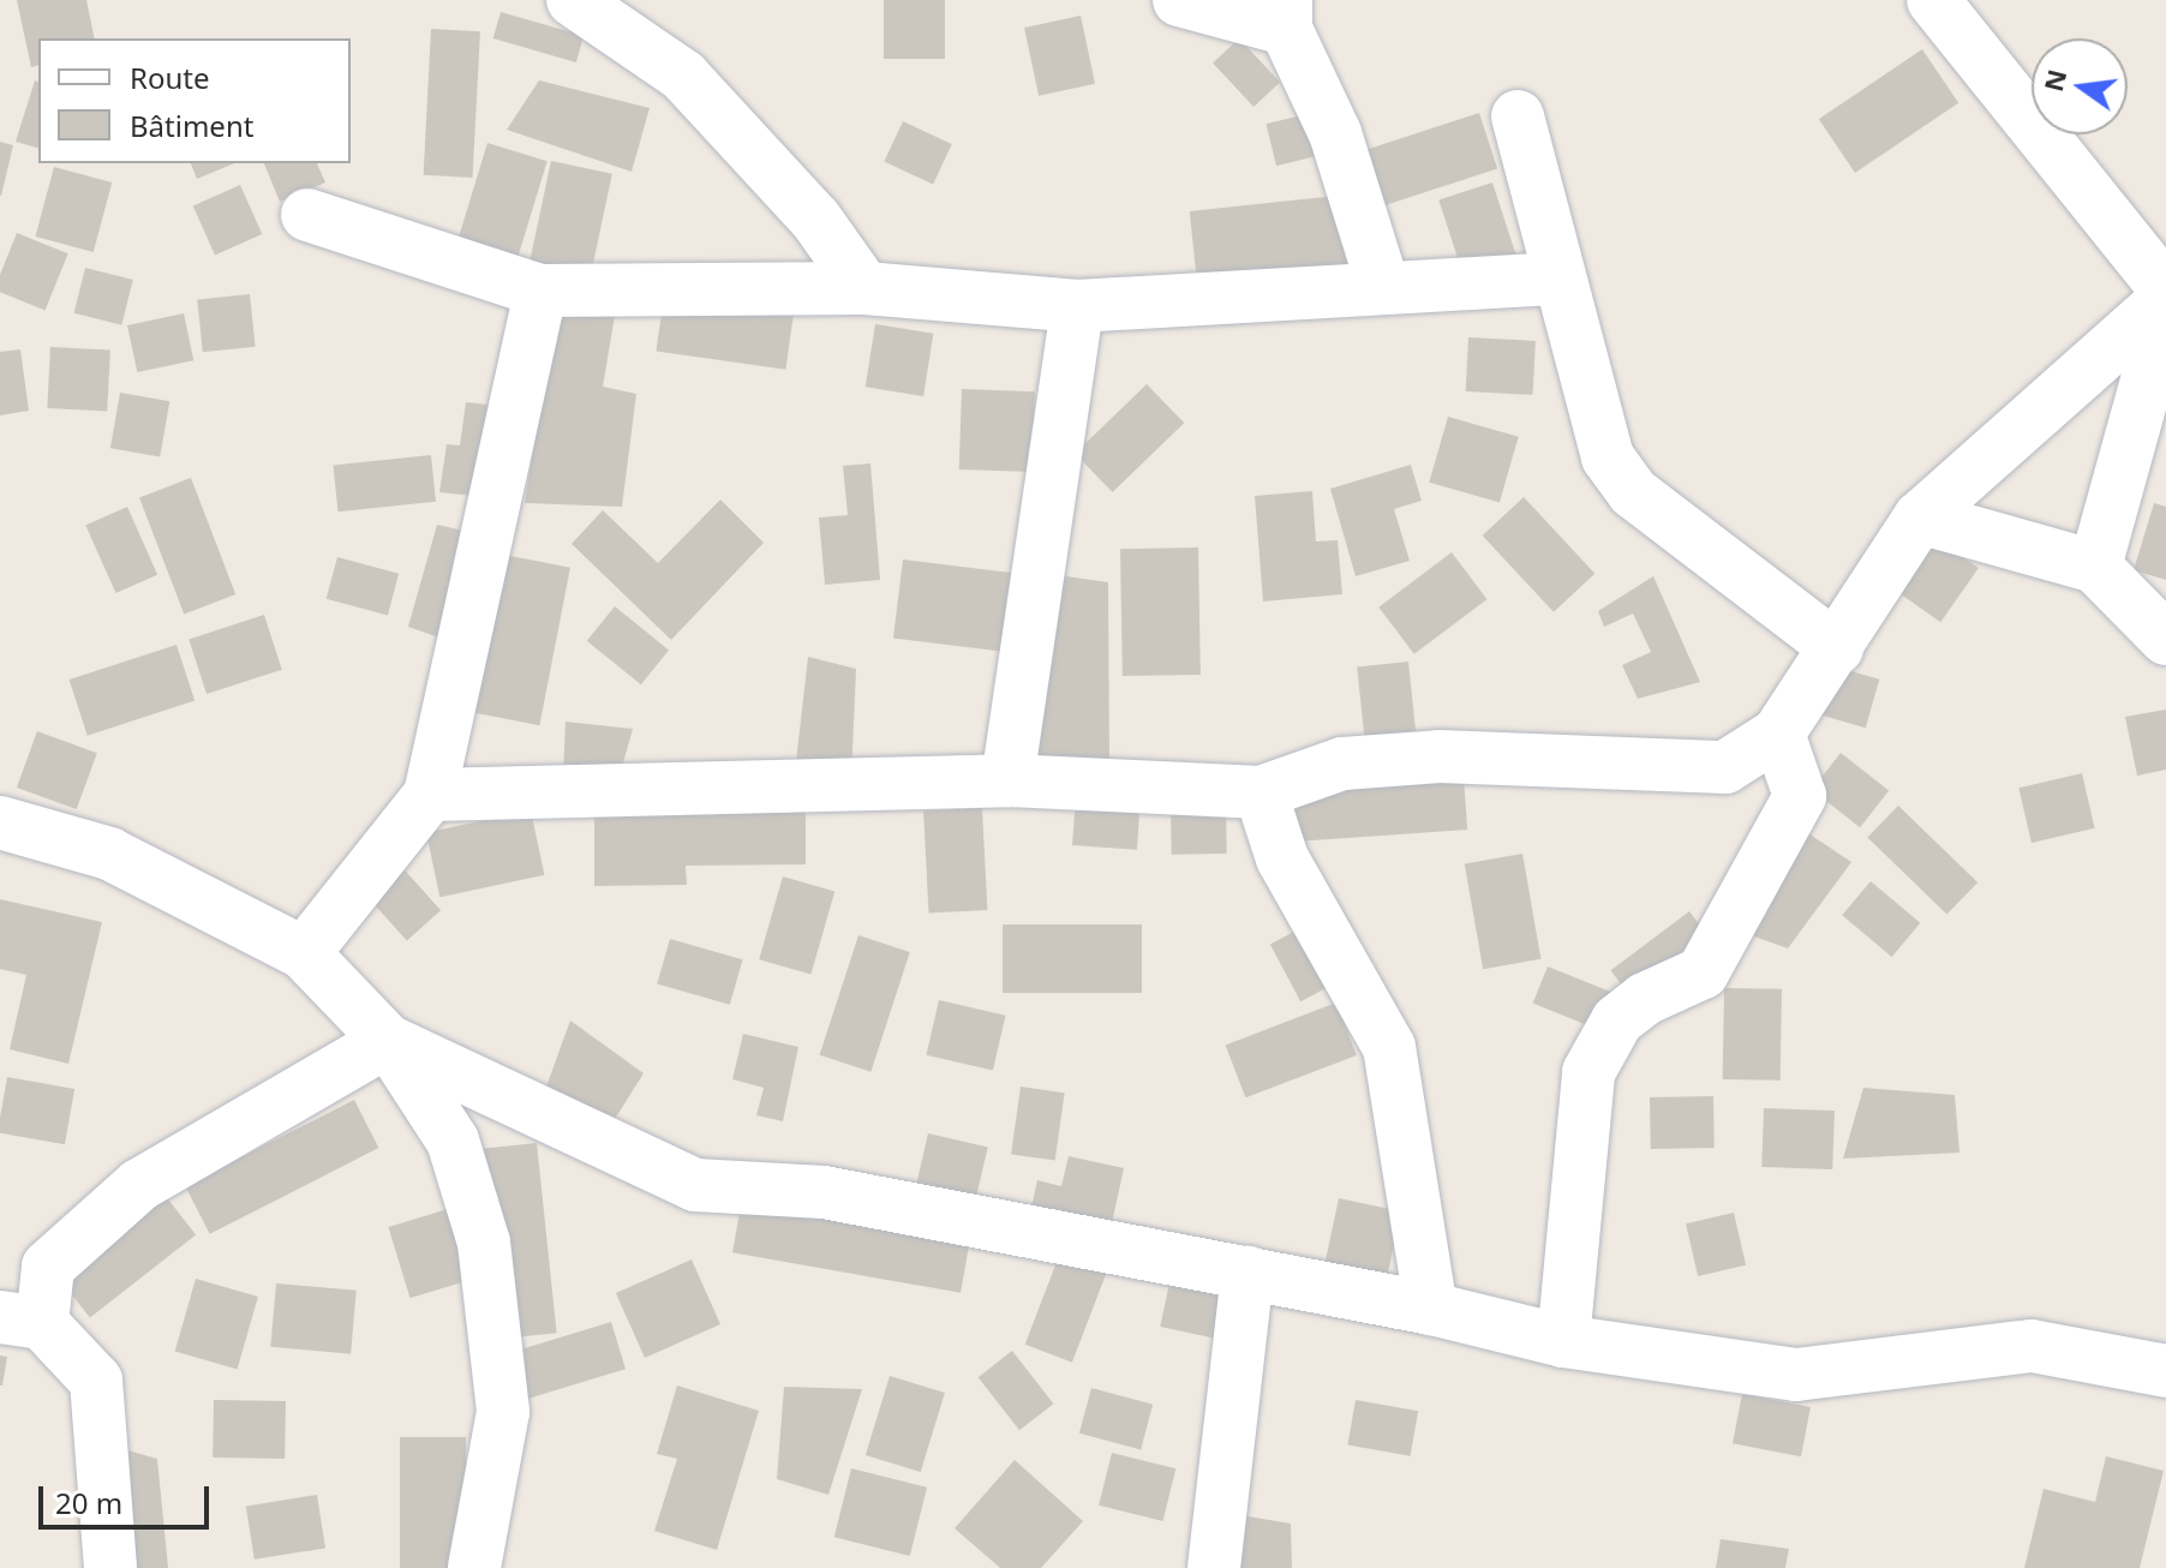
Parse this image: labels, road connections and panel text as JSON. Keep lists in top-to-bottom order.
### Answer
{
  "legend": ["Route", "Bâtiment"],
  "scale_bar": "20 m",
  "north": "left"
}
